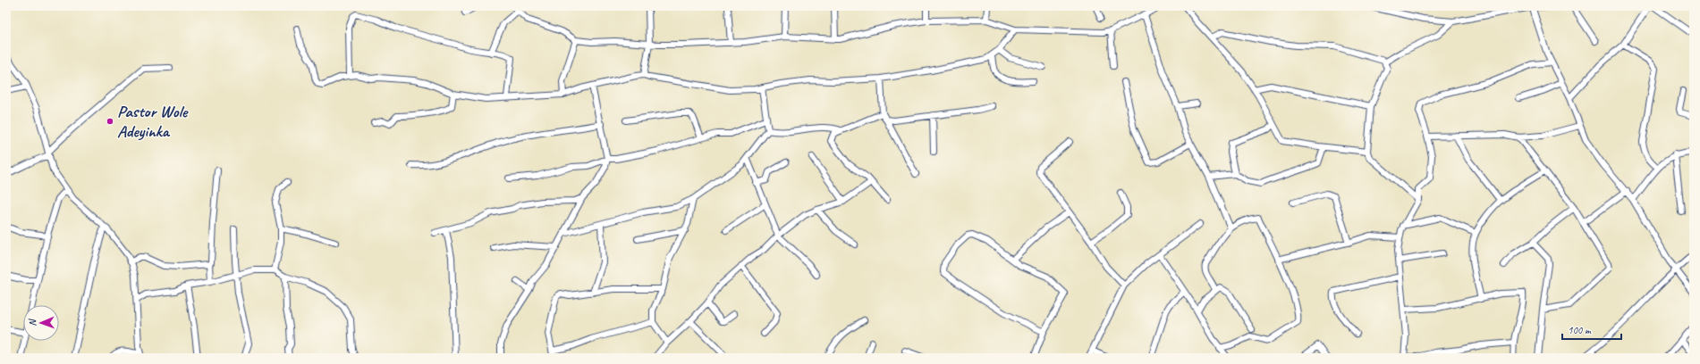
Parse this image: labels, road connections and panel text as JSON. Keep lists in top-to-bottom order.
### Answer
{
  "places": ["Pastor Wole Adeyinka"],
  "scale_bar": "100 m",
  "north": "left"
}
